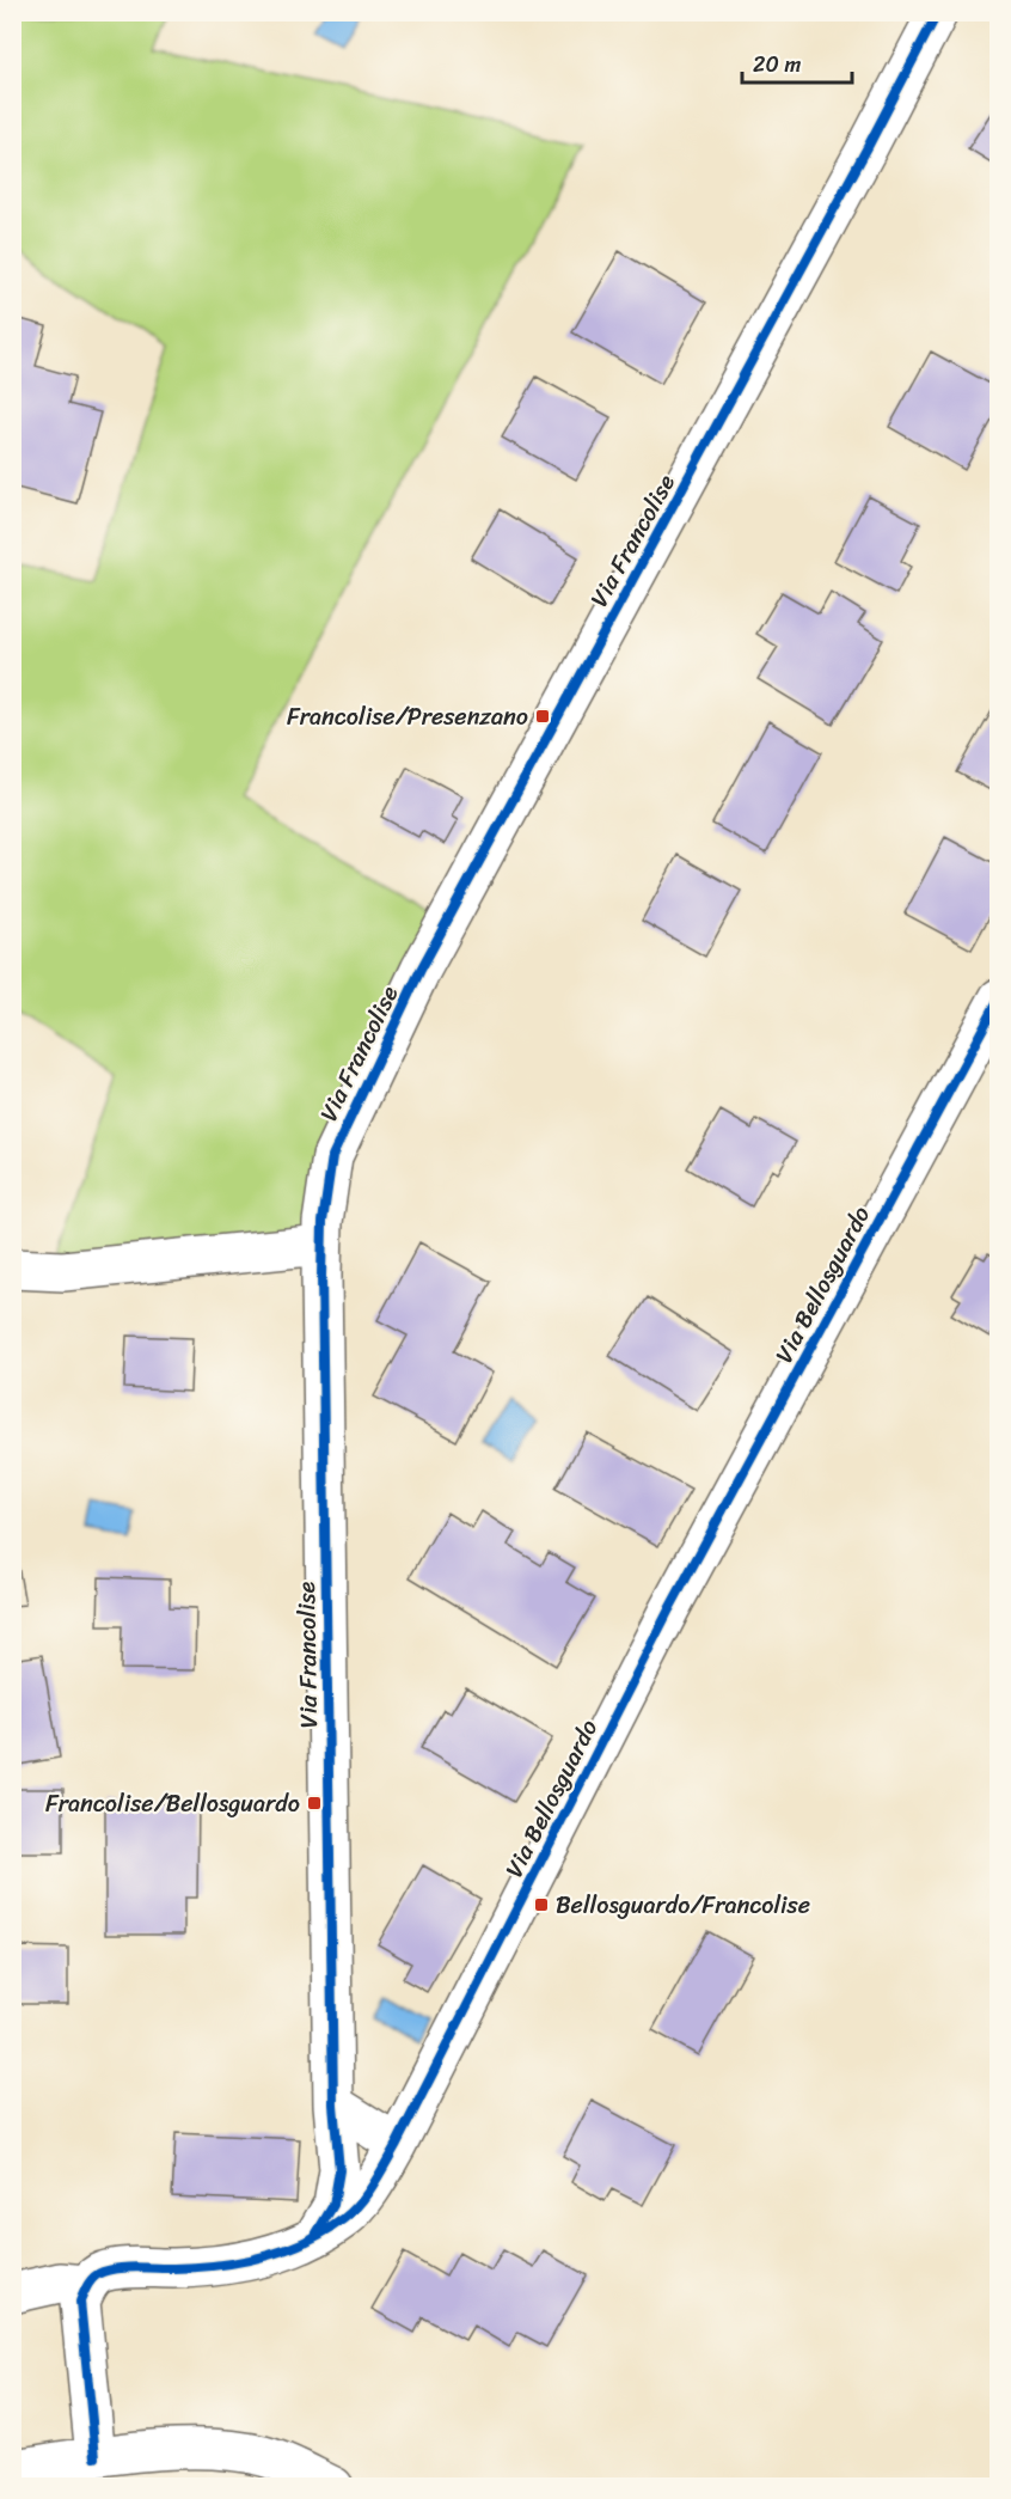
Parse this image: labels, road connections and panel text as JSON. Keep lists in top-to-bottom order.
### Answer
{
  "streets": {
    "street": ["Via Francolise", "Via Bellosguardo"]
  },
  "crossings": [
    ["Via Francolise", "Via Bellosguardo"]
  ],
  "places": {
    "transit": ["Francolise/Presenzano", "Francolise/Bellosguardo", "Bellosguardo/Francolise"]
  },
  "scale_bar": "20 m"
}
